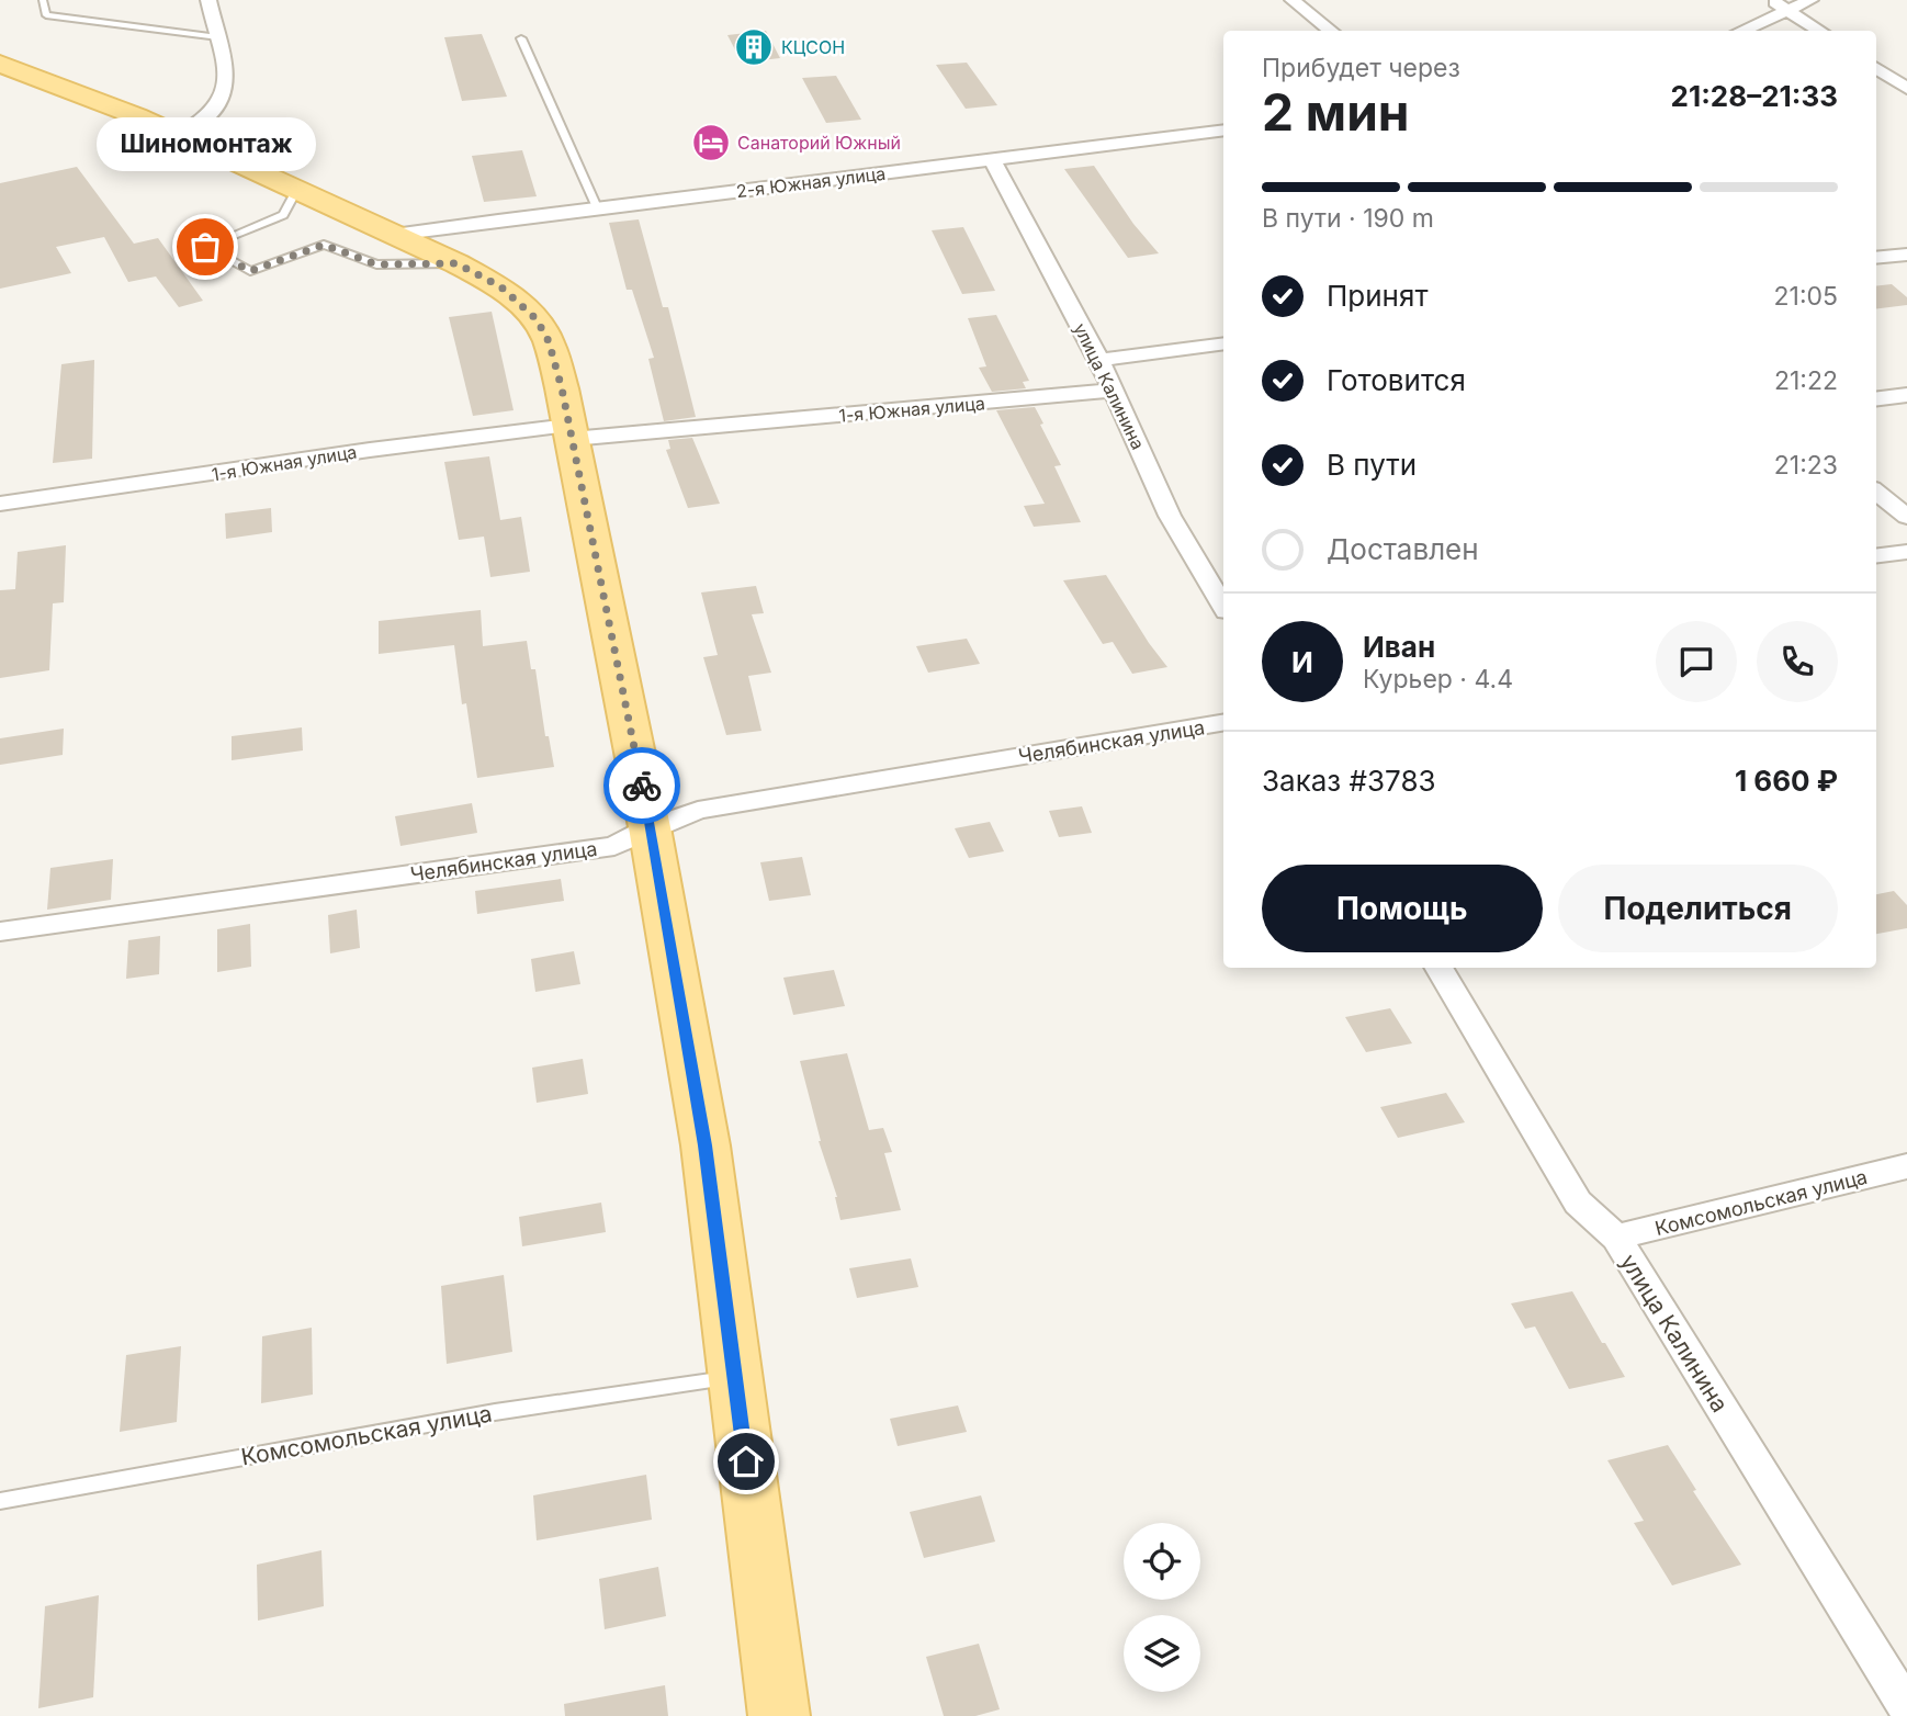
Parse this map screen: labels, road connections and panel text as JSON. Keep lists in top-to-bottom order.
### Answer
{
  "streets": {
    "street": [
      "2-я Южная улица",
      "улица Калинина",
      "1-я Южная улица",
      "Челябинская улица",
      "Комсомольская улица"
    ]
  },
  "crossings": [
    ["2-я Южная улица", "улица Калинина"],
    ["улица Калинина", "1-я Южная улица"],
    ["улица Калинина", "Комсомольская улица"]
  ],
  "places": {
    "building": ["КЦСОН"],
    "hotel": ["Санаторий Южный"],
    "other": ["Шиномонтаж"]
  },
  "page": {
    "heading": ["2 мин", "Прибудет через", "21:28–21:33"],
    "panel": [
      "Иван",
      "Курьер · 4.4",
      "Заказ #3783",
      "1 660 ₽"
    ],
    "bubble": "Шиномонтаж",
    "bar": "В пути · 190 m",
    "list": [
      ["Принят", "21:05"],
      ["Готовится", "21:22"],
      ["В пути", "21:23"],
      "Доставлен"
    ],
    "round": "И",
    "buttons": ["Помощь", "Поделиться"]
  }
}
